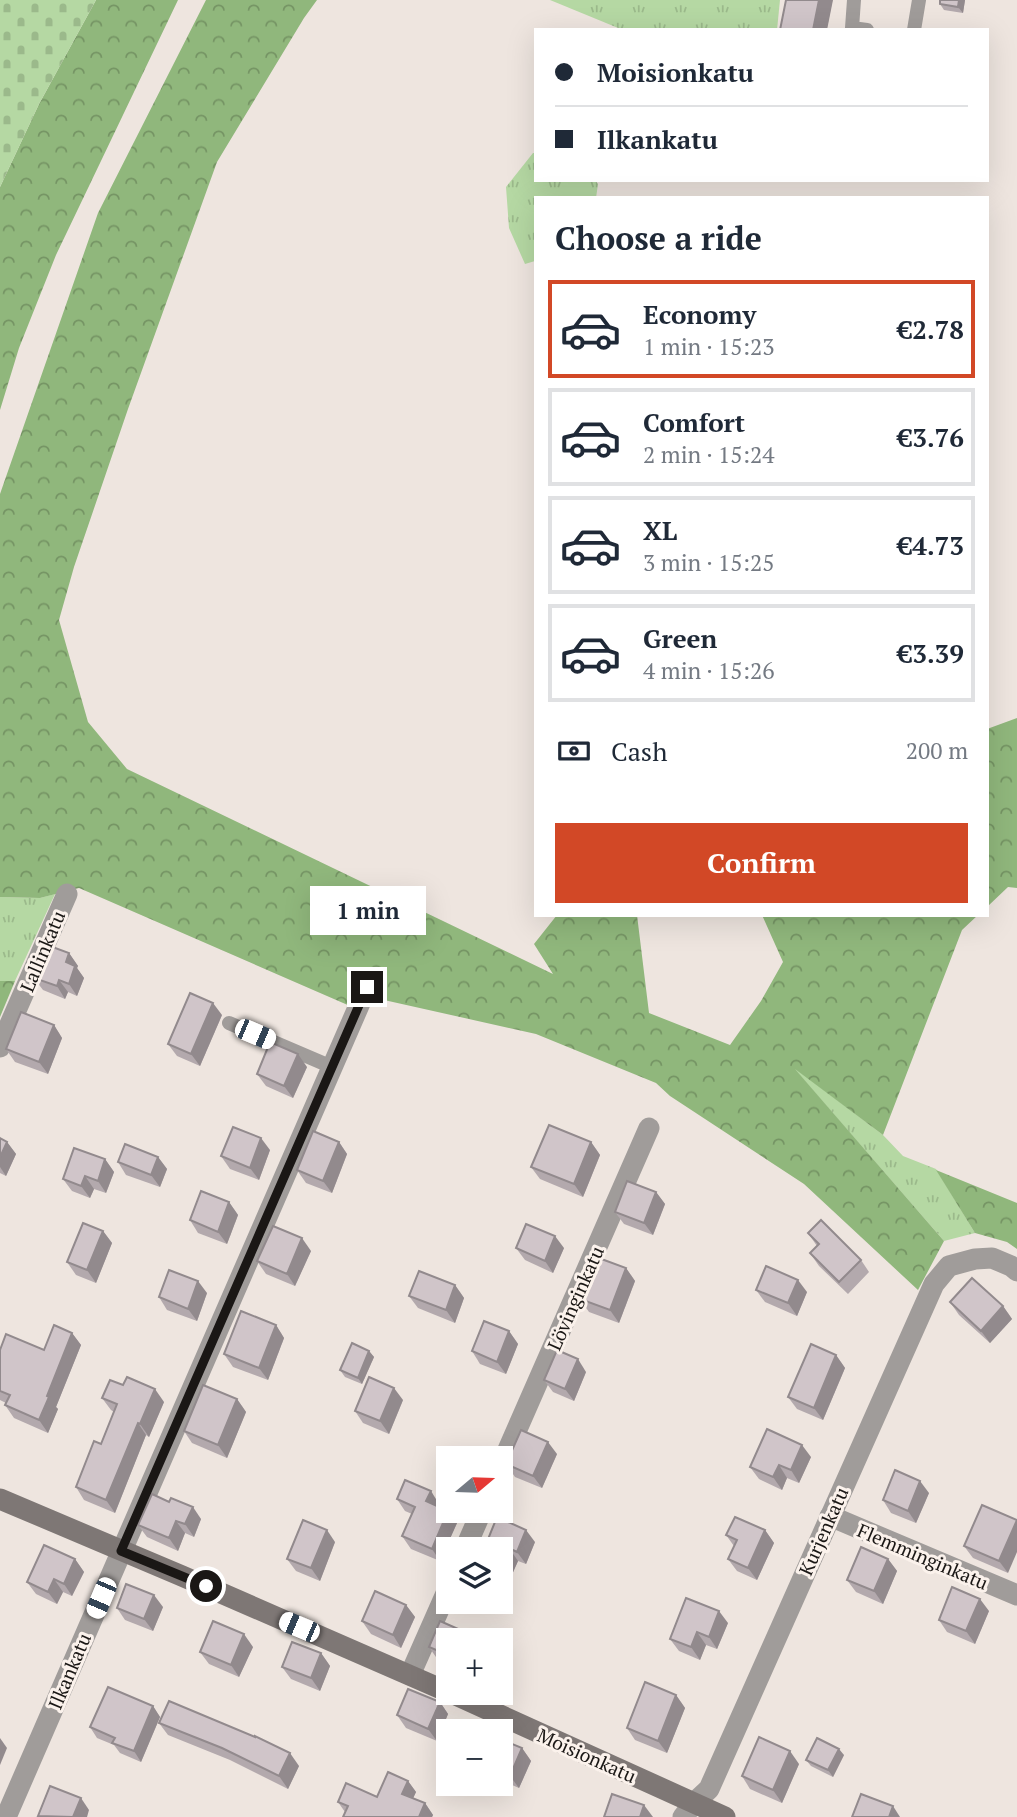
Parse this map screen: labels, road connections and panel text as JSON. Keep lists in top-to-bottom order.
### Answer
{
  "streets": {
    "street": [
      "Lallinkatu",
      "Lövinginkatu",
      "Kurjenkatu",
      "Flemminginkatu",
      "Ilkankatu",
      "Moisionkatu"
    ]
  },
  "crossings": [
    ["Kurjenkatu", "Flemminginkatu"],
    ["Kurjenkatu", "Moisionkatu"],
    ["Ilkankatu", "Moisionkatu"]
  ],
  "north": "right",
  "page": {
    "banner": ["Moisionkatu", "Ilkankatu"],
    "heading": "Choose a ride",
    "list": [
      {
        "name": "Economy",
        "note": "1 min · 15:23",
        "value": "€2.78"
      },
      {
        "name": "Comfort",
        "note": "2 min · 15:24",
        "value": "€3.76"
      },
      {
        "name": "XL",
        "note": "3 min · 15:25",
        "value": "€4.73"
      },
      {
        "name": "Green",
        "note": "4 min · 15:26",
        "value": "€3.39"
      }
    ],
    "pay": ["Cash", "200 m"],
    "buttons": "Confirm",
    "bubble": "1 min",
    "map_buttons": ["+", "−"]
  }
}
